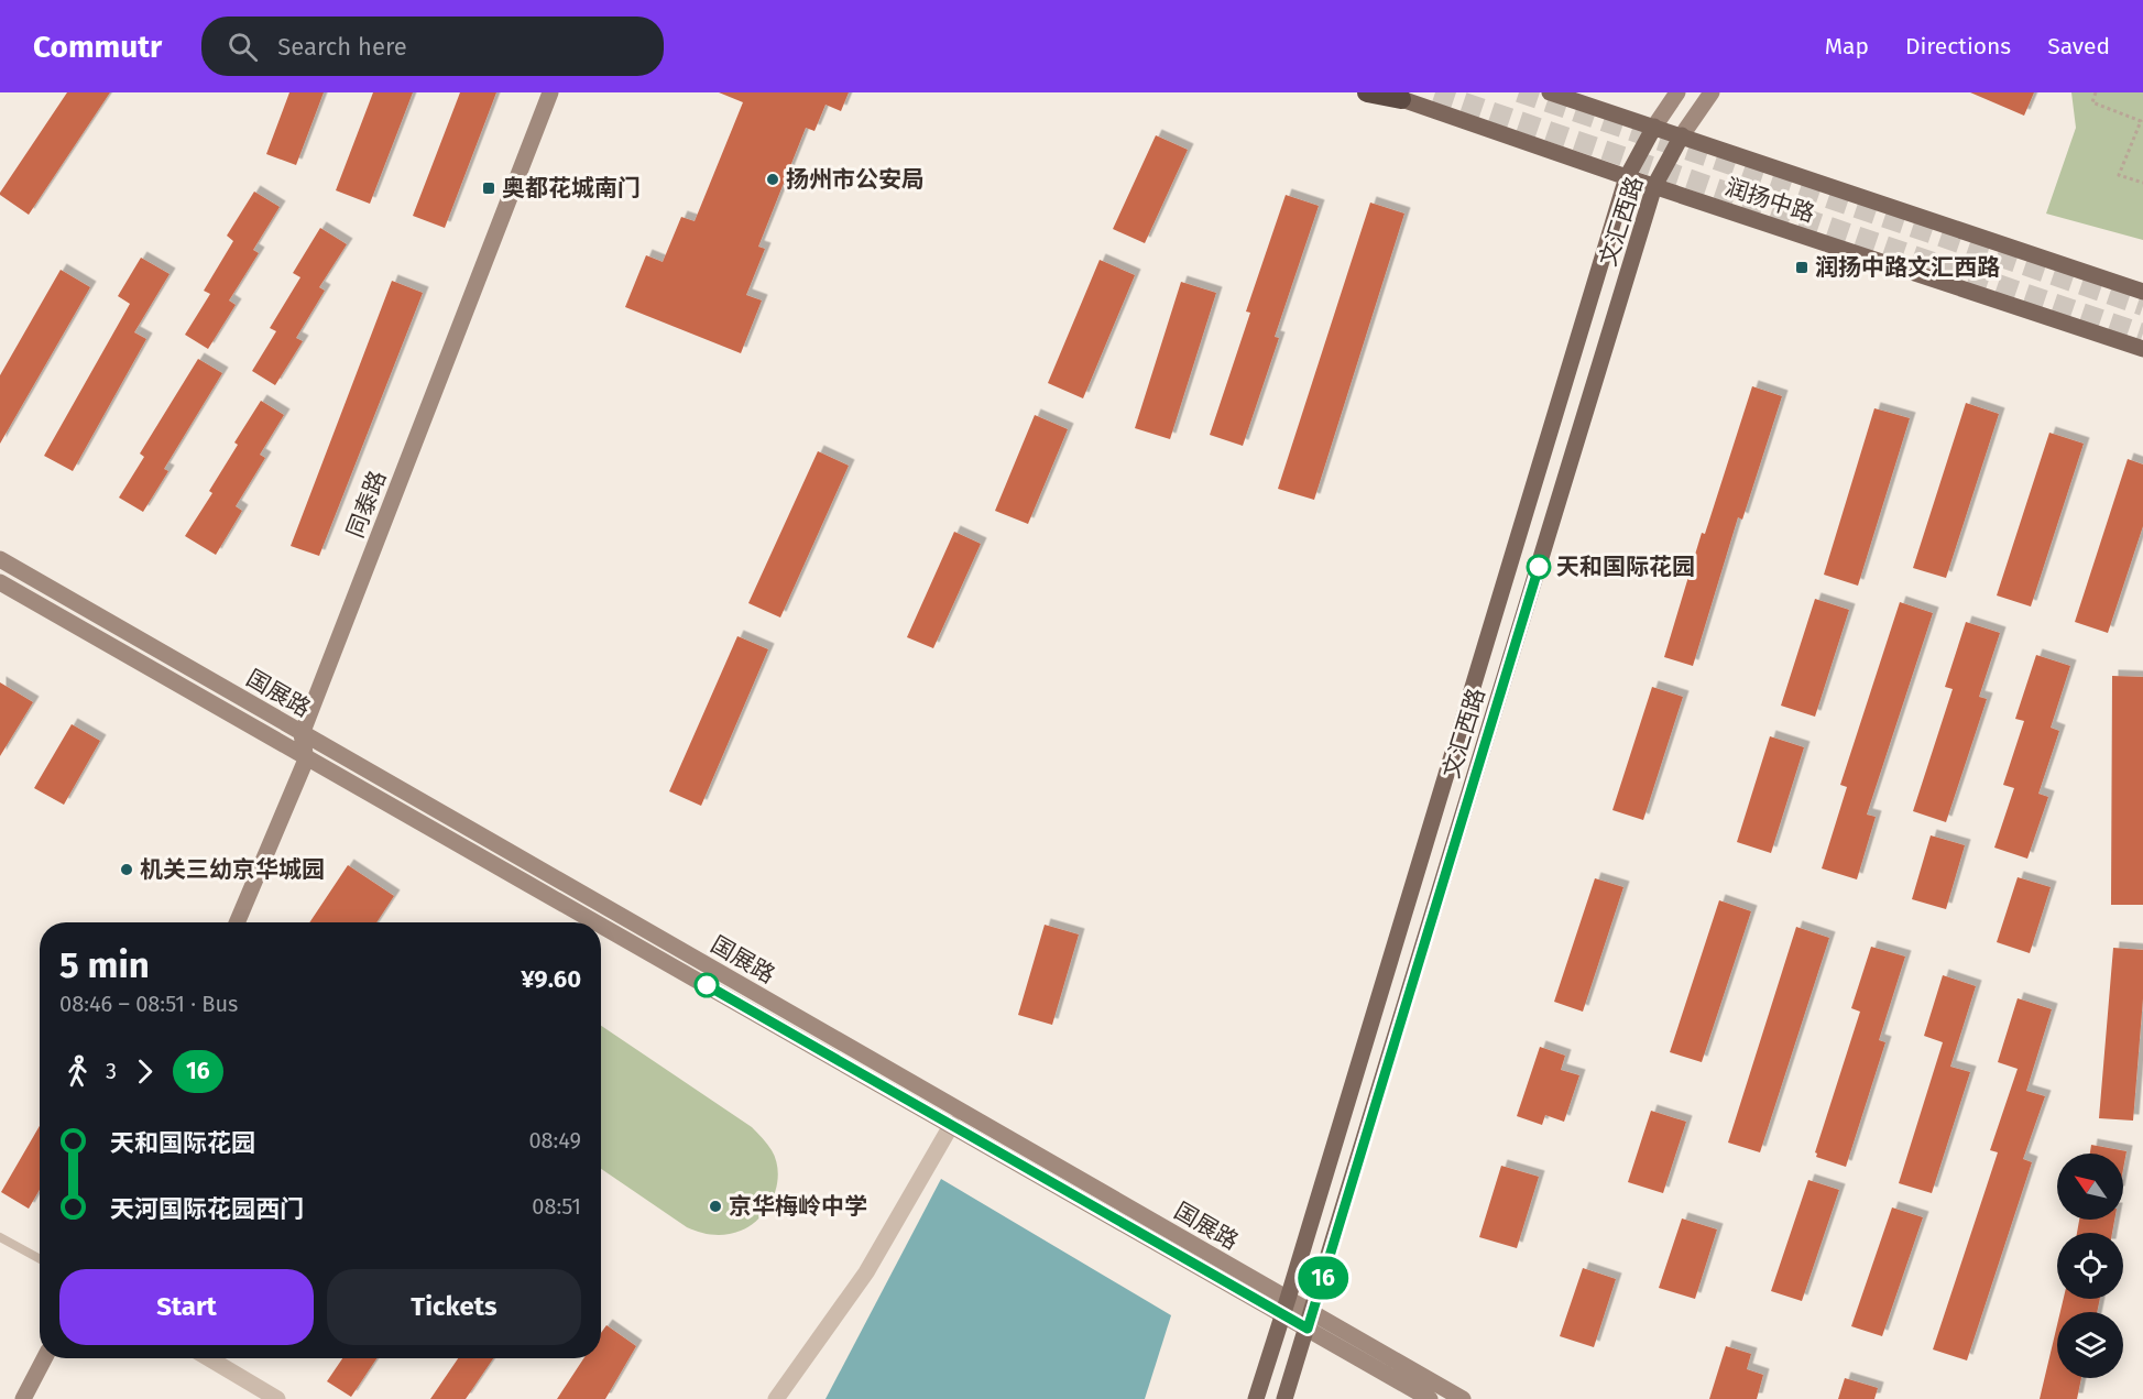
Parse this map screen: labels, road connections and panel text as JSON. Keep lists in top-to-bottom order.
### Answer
{
  "streets": {
    "main road": ["润扬中路", "文汇西路"],
    "street": ["同泰路", "国展路"]
  },
  "crossings": [
    ["润扬中路", "文汇西路"],
    ["文汇西路", "国展路"],
    ["同泰路", "国展路"]
  ],
  "places": {
    "other": [
      "扬州市公安局",
      "天和国际花园",
      "机关三幼京华城园",
      "京华梅岭中学"
    ],
    "transit": ["奥都花城南门", "润扬中路文汇西路"]
  },
  "lines": ["bus line 16"],
  "north": "top left",
  "page": {
    "header": "Commutr",
    "search": "Search here",
    "nav": ["Map", "Directions", "Saved"],
    "on_map": "16",
    "heading": ["5 min", "08:46 – 08:51 · Bus", "¥9.60"],
    "legs": ["3", "16"],
    "list": [
      {
        "name": "天和国际花园",
        "value": "08:49"
      },
      {
        "name": "天河国际花园西门",
        "value": "08:51"
      }
    ],
    "buttons": ["Start", "Tickets"]
  }
}
